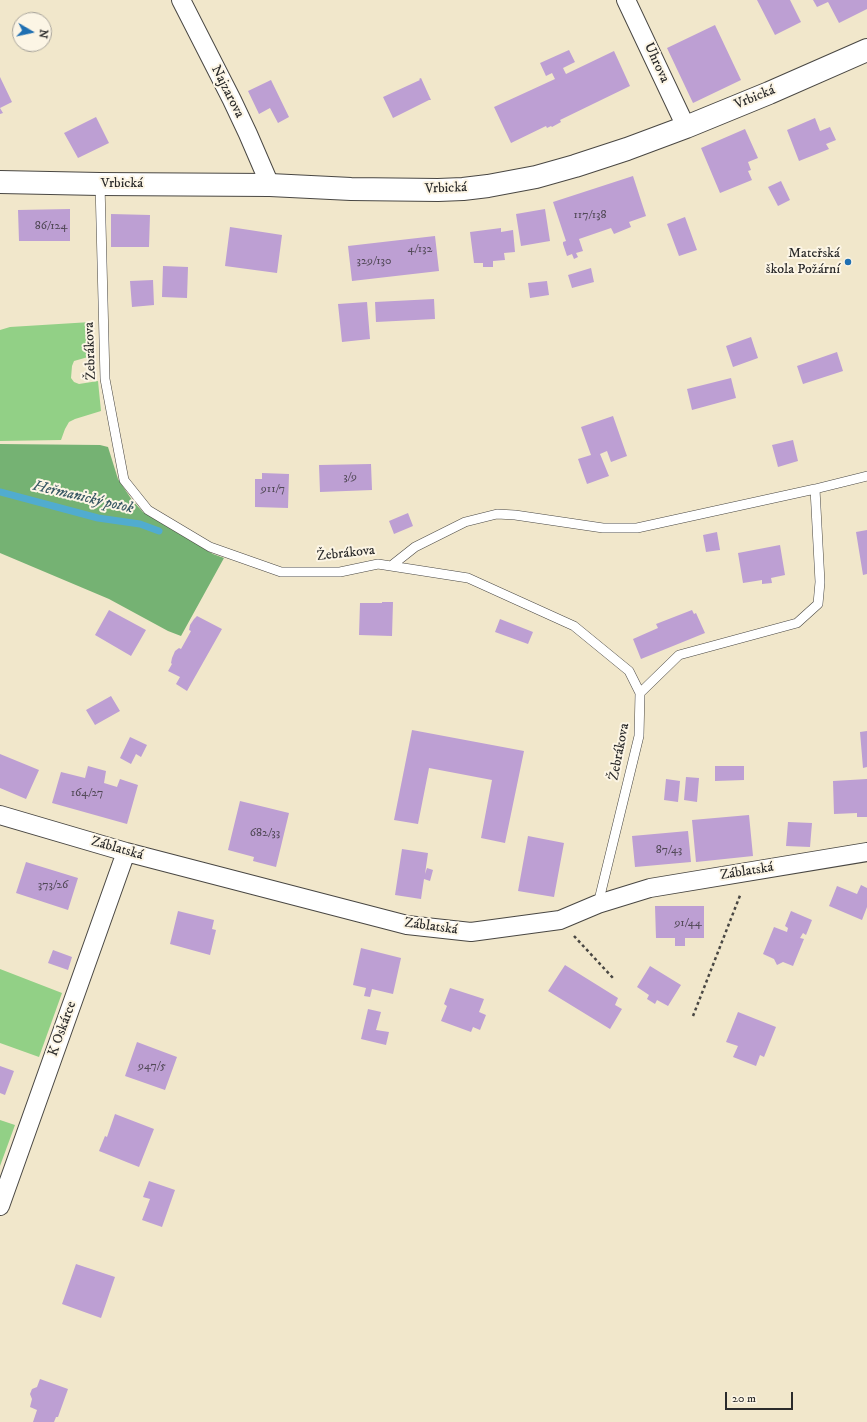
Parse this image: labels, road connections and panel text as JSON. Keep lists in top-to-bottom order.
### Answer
{
  "streets": {
    "street": [
      "Uhrova",
      "Najzarova",
      "Vrbická",
      "Záblatská",
      "K Oskárce"
    ],
    "lane": ["Žebrákova"]
  },
  "crossings": [
    ["Uhrova", "Vrbická"],
    ["Najzarova", "Vrbická"],
    ["Vrbická", "Žebrákova"],
    ["Žebrákova", "Záblatská"],
    ["Záblatská", "K Oskárce"]
  ],
  "water": ["Heřmanický potok"],
  "places": ["Mateřská škola Požární"],
  "house_numbers": [
    "117/138",
    "86/124",
    "4/132",
    "329/130",
    "3/9",
    "911/7",
    "164/27",
    "682/33",
    "87/43",
    "373/26",
    "91/44",
    "947/5"
  ],
  "scale_bar": "20 m",
  "north": "right"
}
